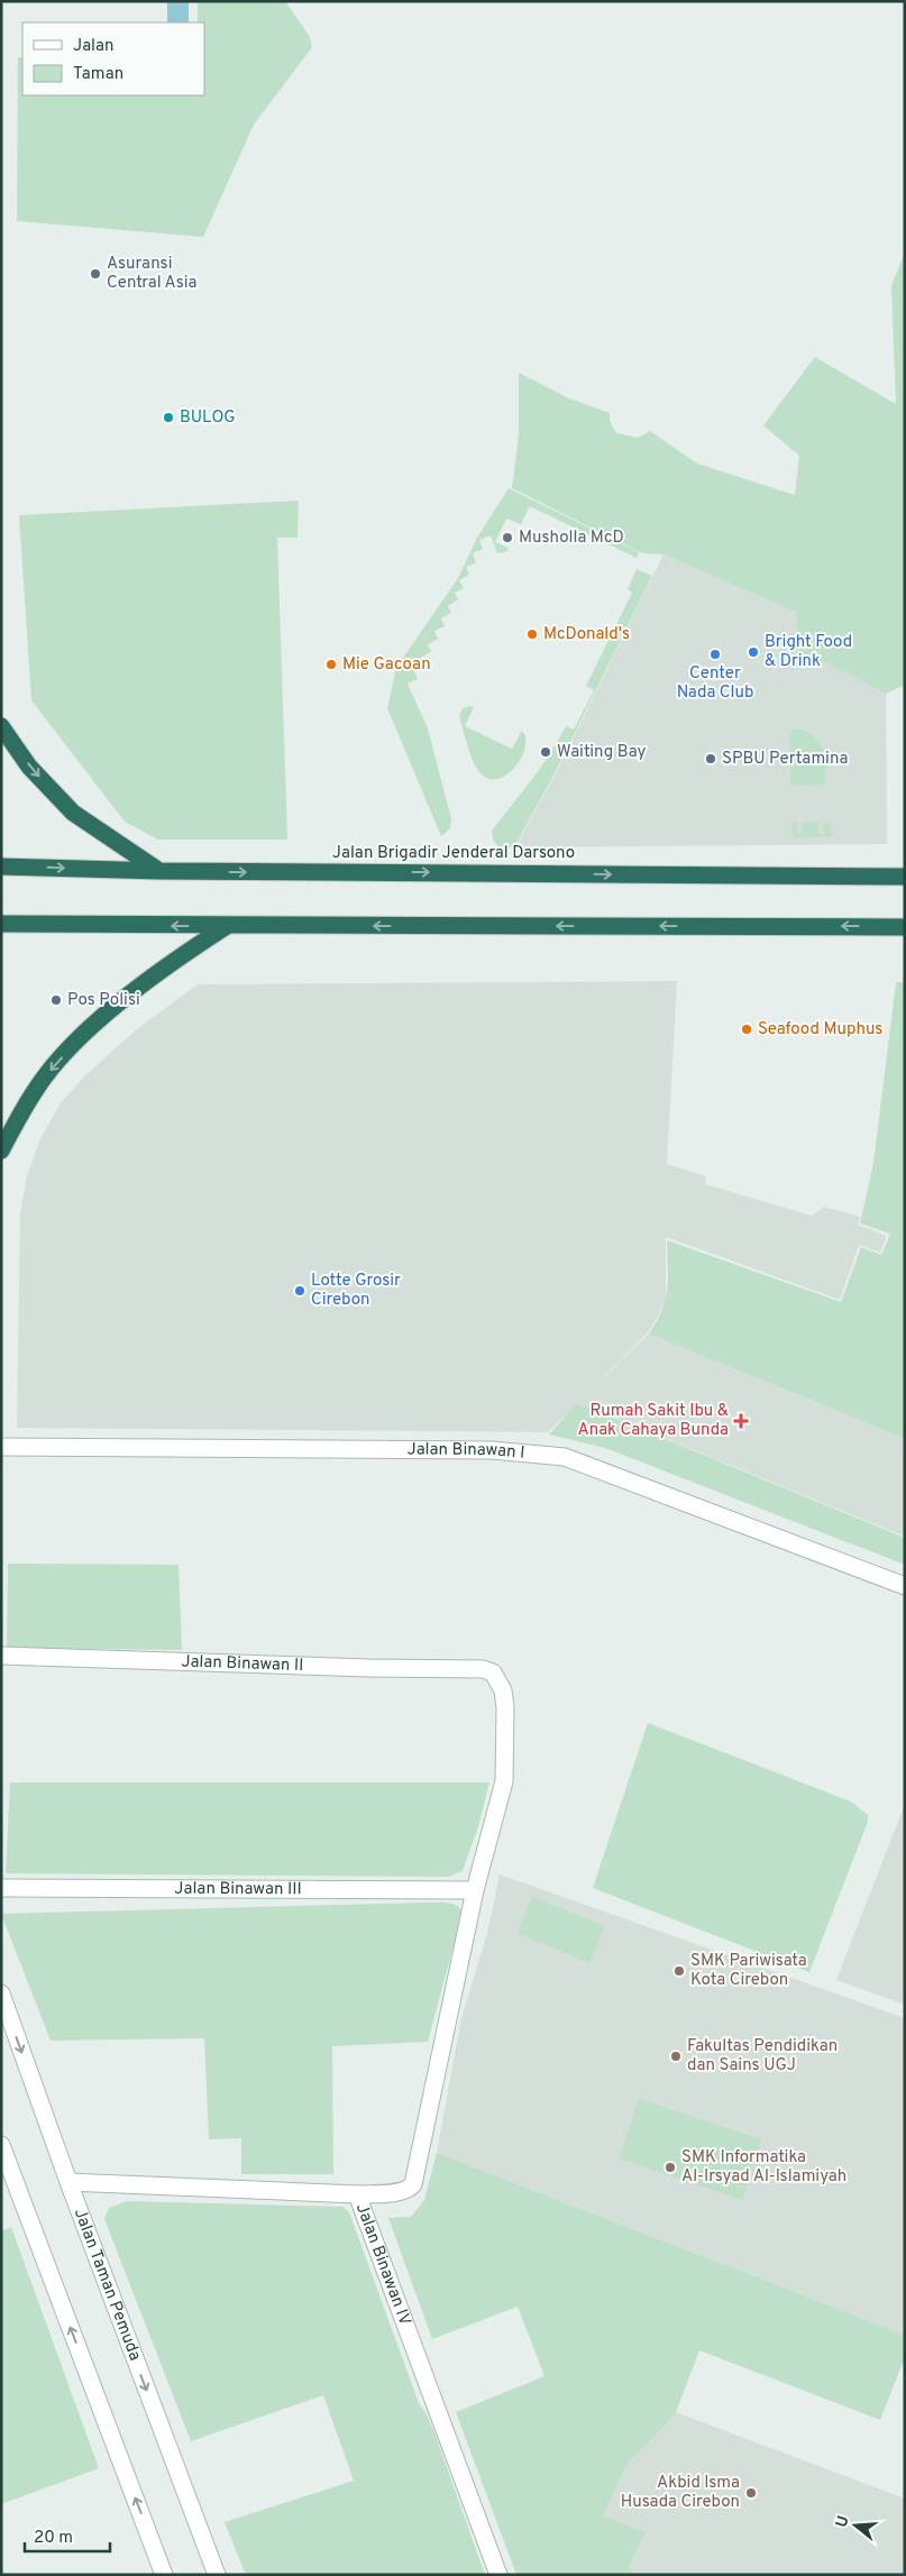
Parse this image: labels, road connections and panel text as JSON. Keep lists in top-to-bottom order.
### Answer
{
  "streets": {
    "highway": ["Jalan Brigadir Jenderal Darsono"],
    "street": [
      "Jalan Binawan I",
      "Jalan Binawan II",
      "Jalan Binawan III",
      "Jalan Binawan IV",
      "Jalan Taman Pemuda"
    ]
  },
  "crossings": [
    ["Jalan Binawan II", "Jalan Binawan III"],
    ["Jalan Binawan IV", "Jalan Taman Pemuda"]
  ],
  "places": {
    "other": [
      "Asuransi Central Asia",
      "BULOG",
      "Musholla McD",
      "McDonald's",
      "Bright Food & Drink",
      "Center Nada Club",
      "Mie Gacoan",
      "Waiting Bay",
      "SPBU Pertamina",
      "Pos Polisi",
      "Seafood Muphus",
      "Lotte Grosir Cirebon",
      "SMK Pariwisata Kota Cirebon",
      "Fakultas Pendidikan dan Sains UGJ",
      "SMK Informatika Al-Irsyad Al-Islamiyah",
      "Akbid Isma Husada Cirebon"
    ],
    "health": ["Rumah Sakit Ibu & Anak Cahaya Bunda"]
  },
  "legend": ["Jalan", "Taman"],
  "scale_bar": "20 m",
  "north": "left"
}
